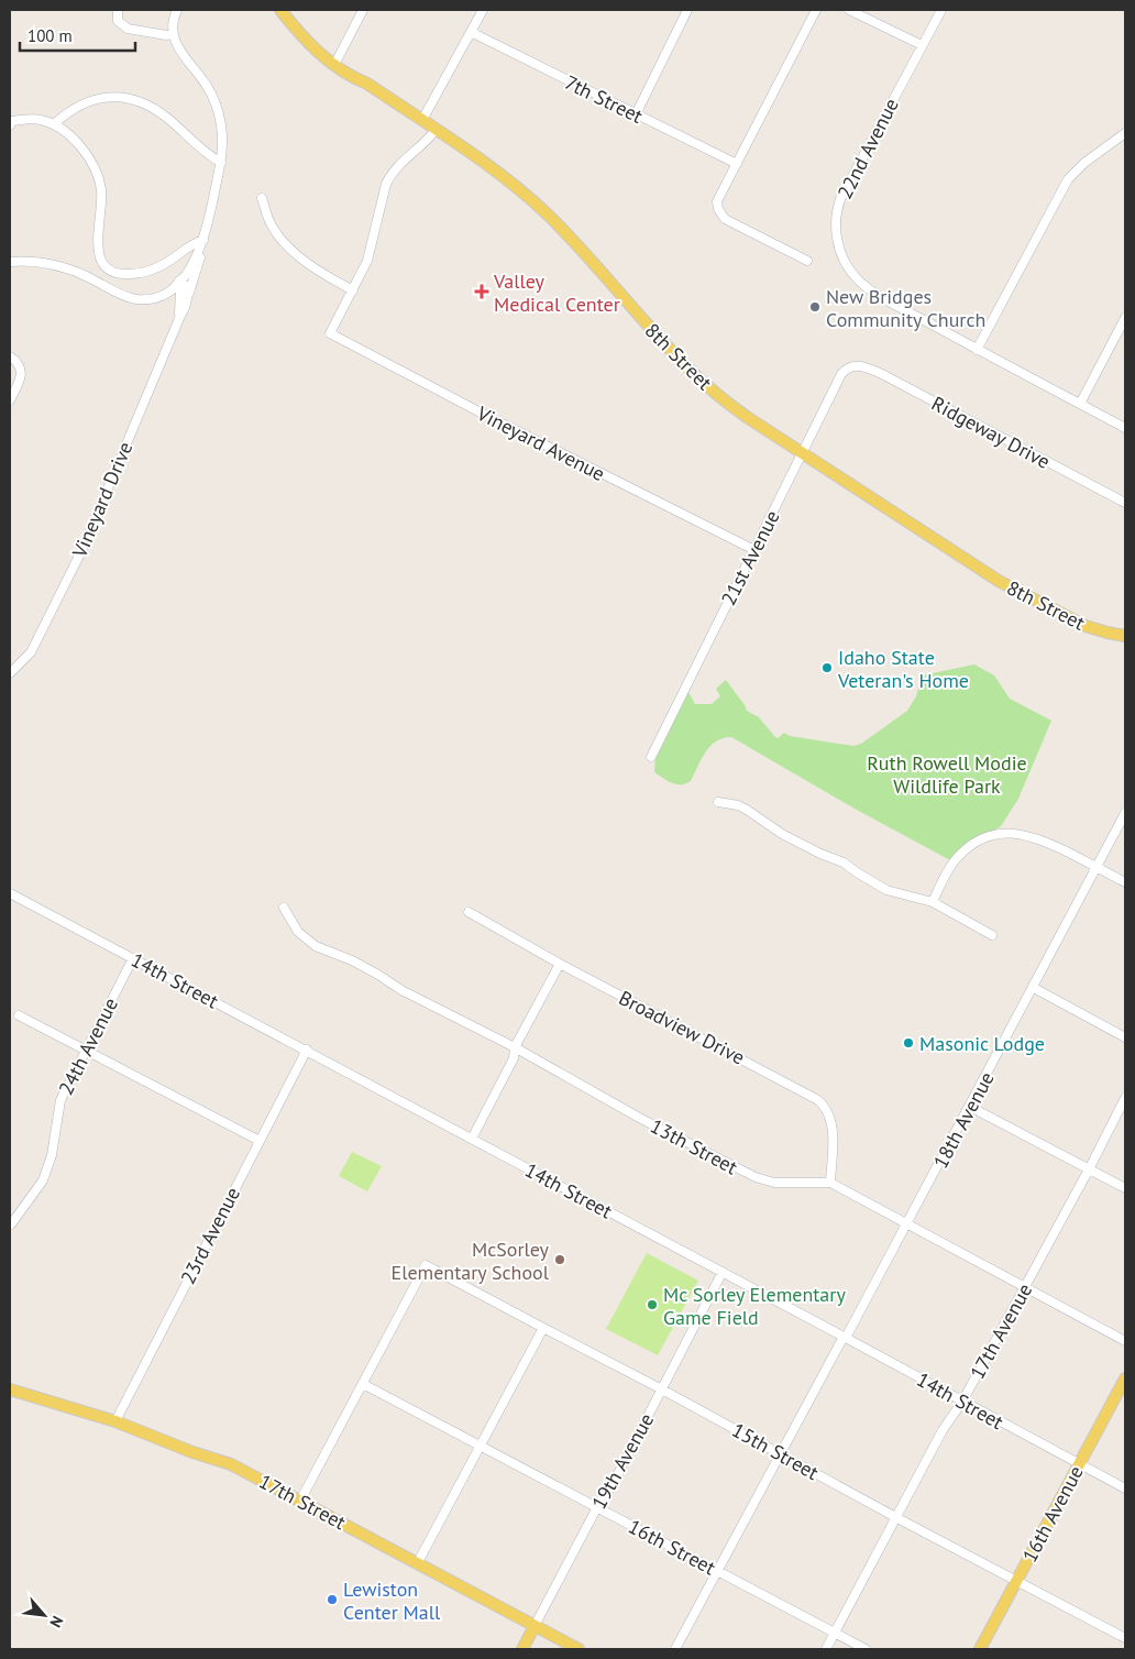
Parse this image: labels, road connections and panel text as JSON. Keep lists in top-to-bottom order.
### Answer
{
  "streets": {
    "main road": [
      "8th Street",
      "19th Avenue",
      "17th Street",
      "16th Avenue"
    ],
    "street": [
      "7th Street",
      "22nd Avenue",
      "Ridgeway Drive",
      "Vineyard Avenue",
      "Vineyard Drive",
      "21st Avenue",
      "14th Street",
      "Broadview Drive",
      "24th Avenue",
      "18th Avenue",
      "13th Street",
      "23rd Avenue",
      "17th Avenue",
      "15th Street",
      "16th Street"
    ]
  },
  "crossings": [
    ["8th Street", "21st Avenue"],
    ["Ridgeway Drive", "21st Avenue"],
    ["Vineyard Avenue", "21st Avenue"],
    ["14th Street", "24th Avenue"],
    ["14th Street", "18th Avenue"],
    ["14th Street", "23rd Avenue"],
    ["14th Street", "17th Avenue"],
    ["14th Street", "19th Avenue"],
    ["14th Street", "16th Avenue"],
    ["Broadview Drive", "13th Street"],
    ["18th Avenue", "15th Street"],
    ["18th Avenue", "16th Street"],
    ["23rd Avenue", "17th Street"],
    ["17th Avenue", "15th Street"],
    ["17th Avenue", "16th Street"],
    ["15th Street", "19th Avenue"],
    ["15th Street", "16th Avenue"],
    ["15th Street", "16th Street"],
    ["19th Avenue", "17th Street"],
    ["19th Avenue", "16th Street"]
  ],
  "parks": ["Ruth Rowell Modie Wildlife Park"],
  "places": {
    "health": ["Valley Medical Center"],
    "other": [
      "New Bridges Community Church",
      "Idaho State Veteran's Home",
      "Masonic Lodge",
      "McSorley Elementary School",
      "Mc Sorley Elementary Game Field",
      "Lewiston Center Mall"
    ]
  },
  "scale_bar": "100 m",
  "north": "bottom right"
}
